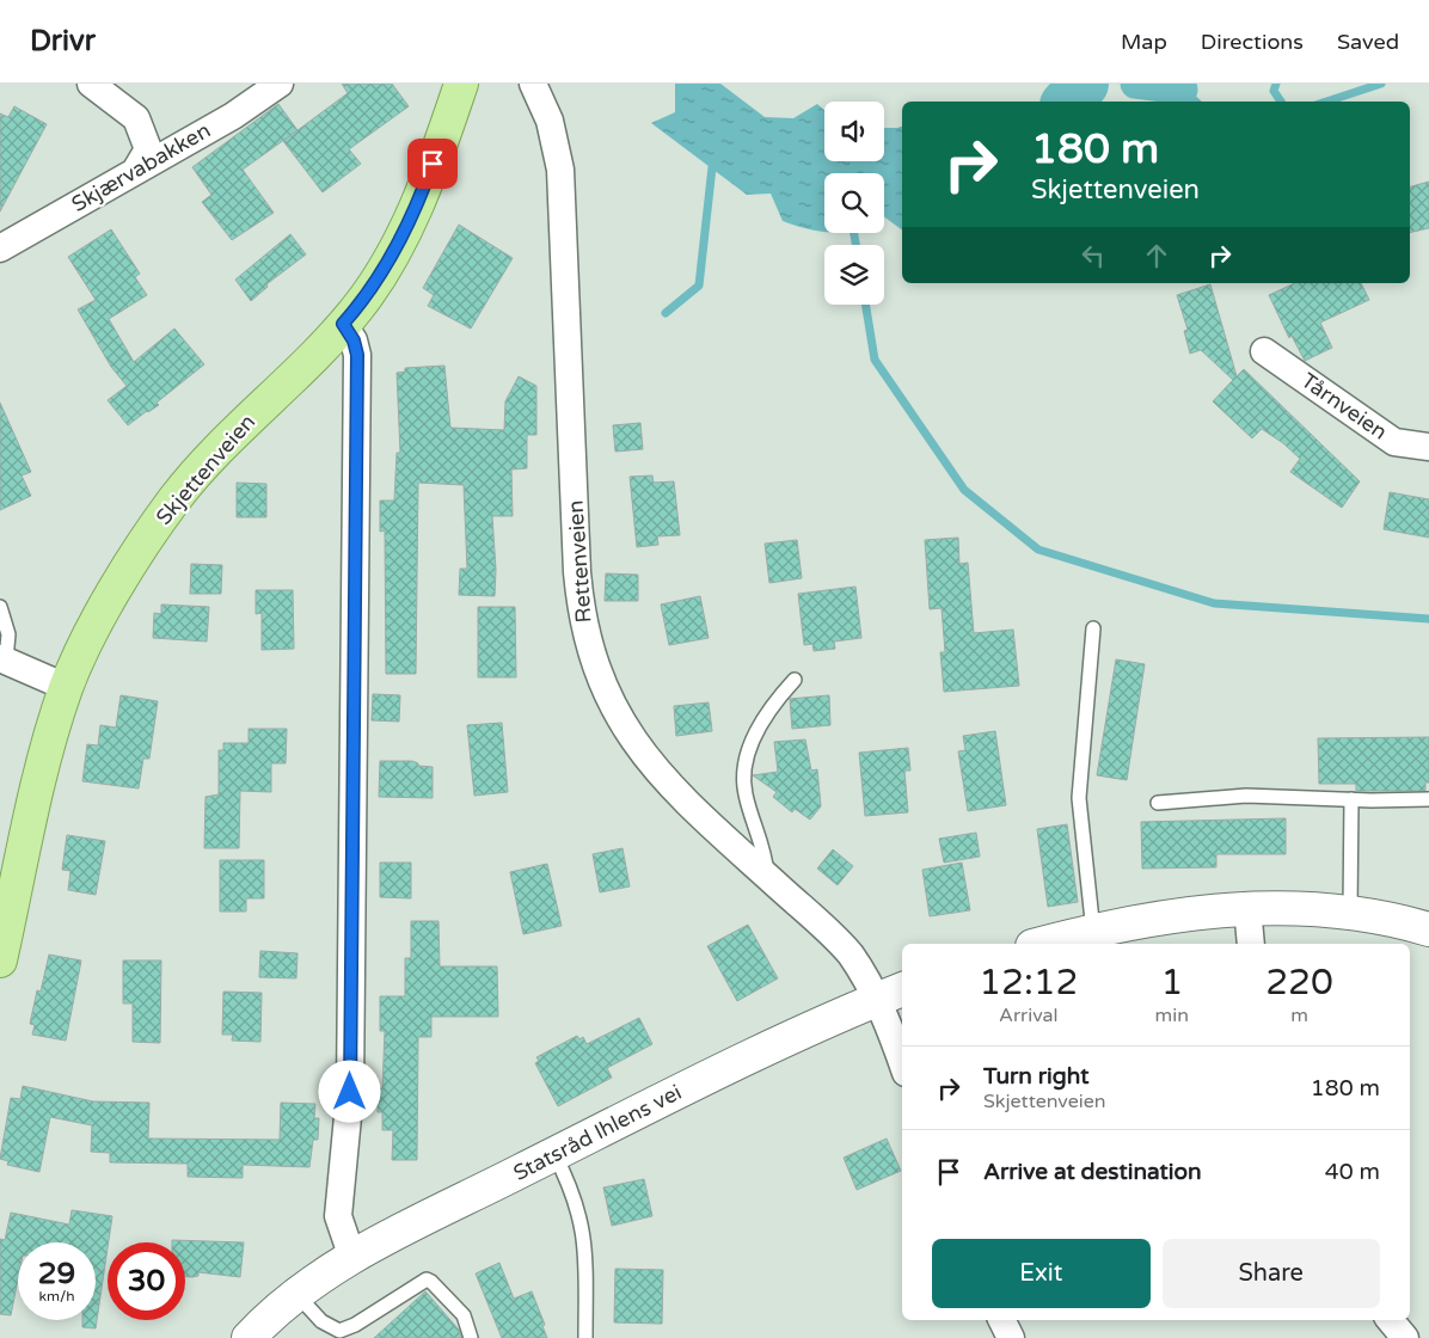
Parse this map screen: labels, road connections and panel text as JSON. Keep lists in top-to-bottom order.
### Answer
{
  "streets": {
    "main road": ["Skjettenveien"],
    "street": [
      "Skjærvabakken",
      "Tårnveien",
      "Rettenveien",
      "Statsråd Ihlens vei"
    ]
  },
  "crossings": [
    ["Rettenveien", "Statsråd Ihlens vei"]
  ],
  "page": {
    "header": "Drivr",
    "nav": ["Map", "Directions", "Saved"],
    "turn": ["180 m", "Skjettenveien"],
    "eta": [
      "12:12",
      "Arrival",
      "1",
      "min",
      "220",
      "m"
    ],
    "list": [
      {
        "name": "Turn right",
        "note": "Skjettenveien",
        "value": "180 m"
      },
      {
        "name": "Arrive at destination",
        "value": "40 m"
      }
    ],
    "buttons": ["Exit", "Share"],
    "speed": "29 km/h",
    "limit": "30"
  }
}
